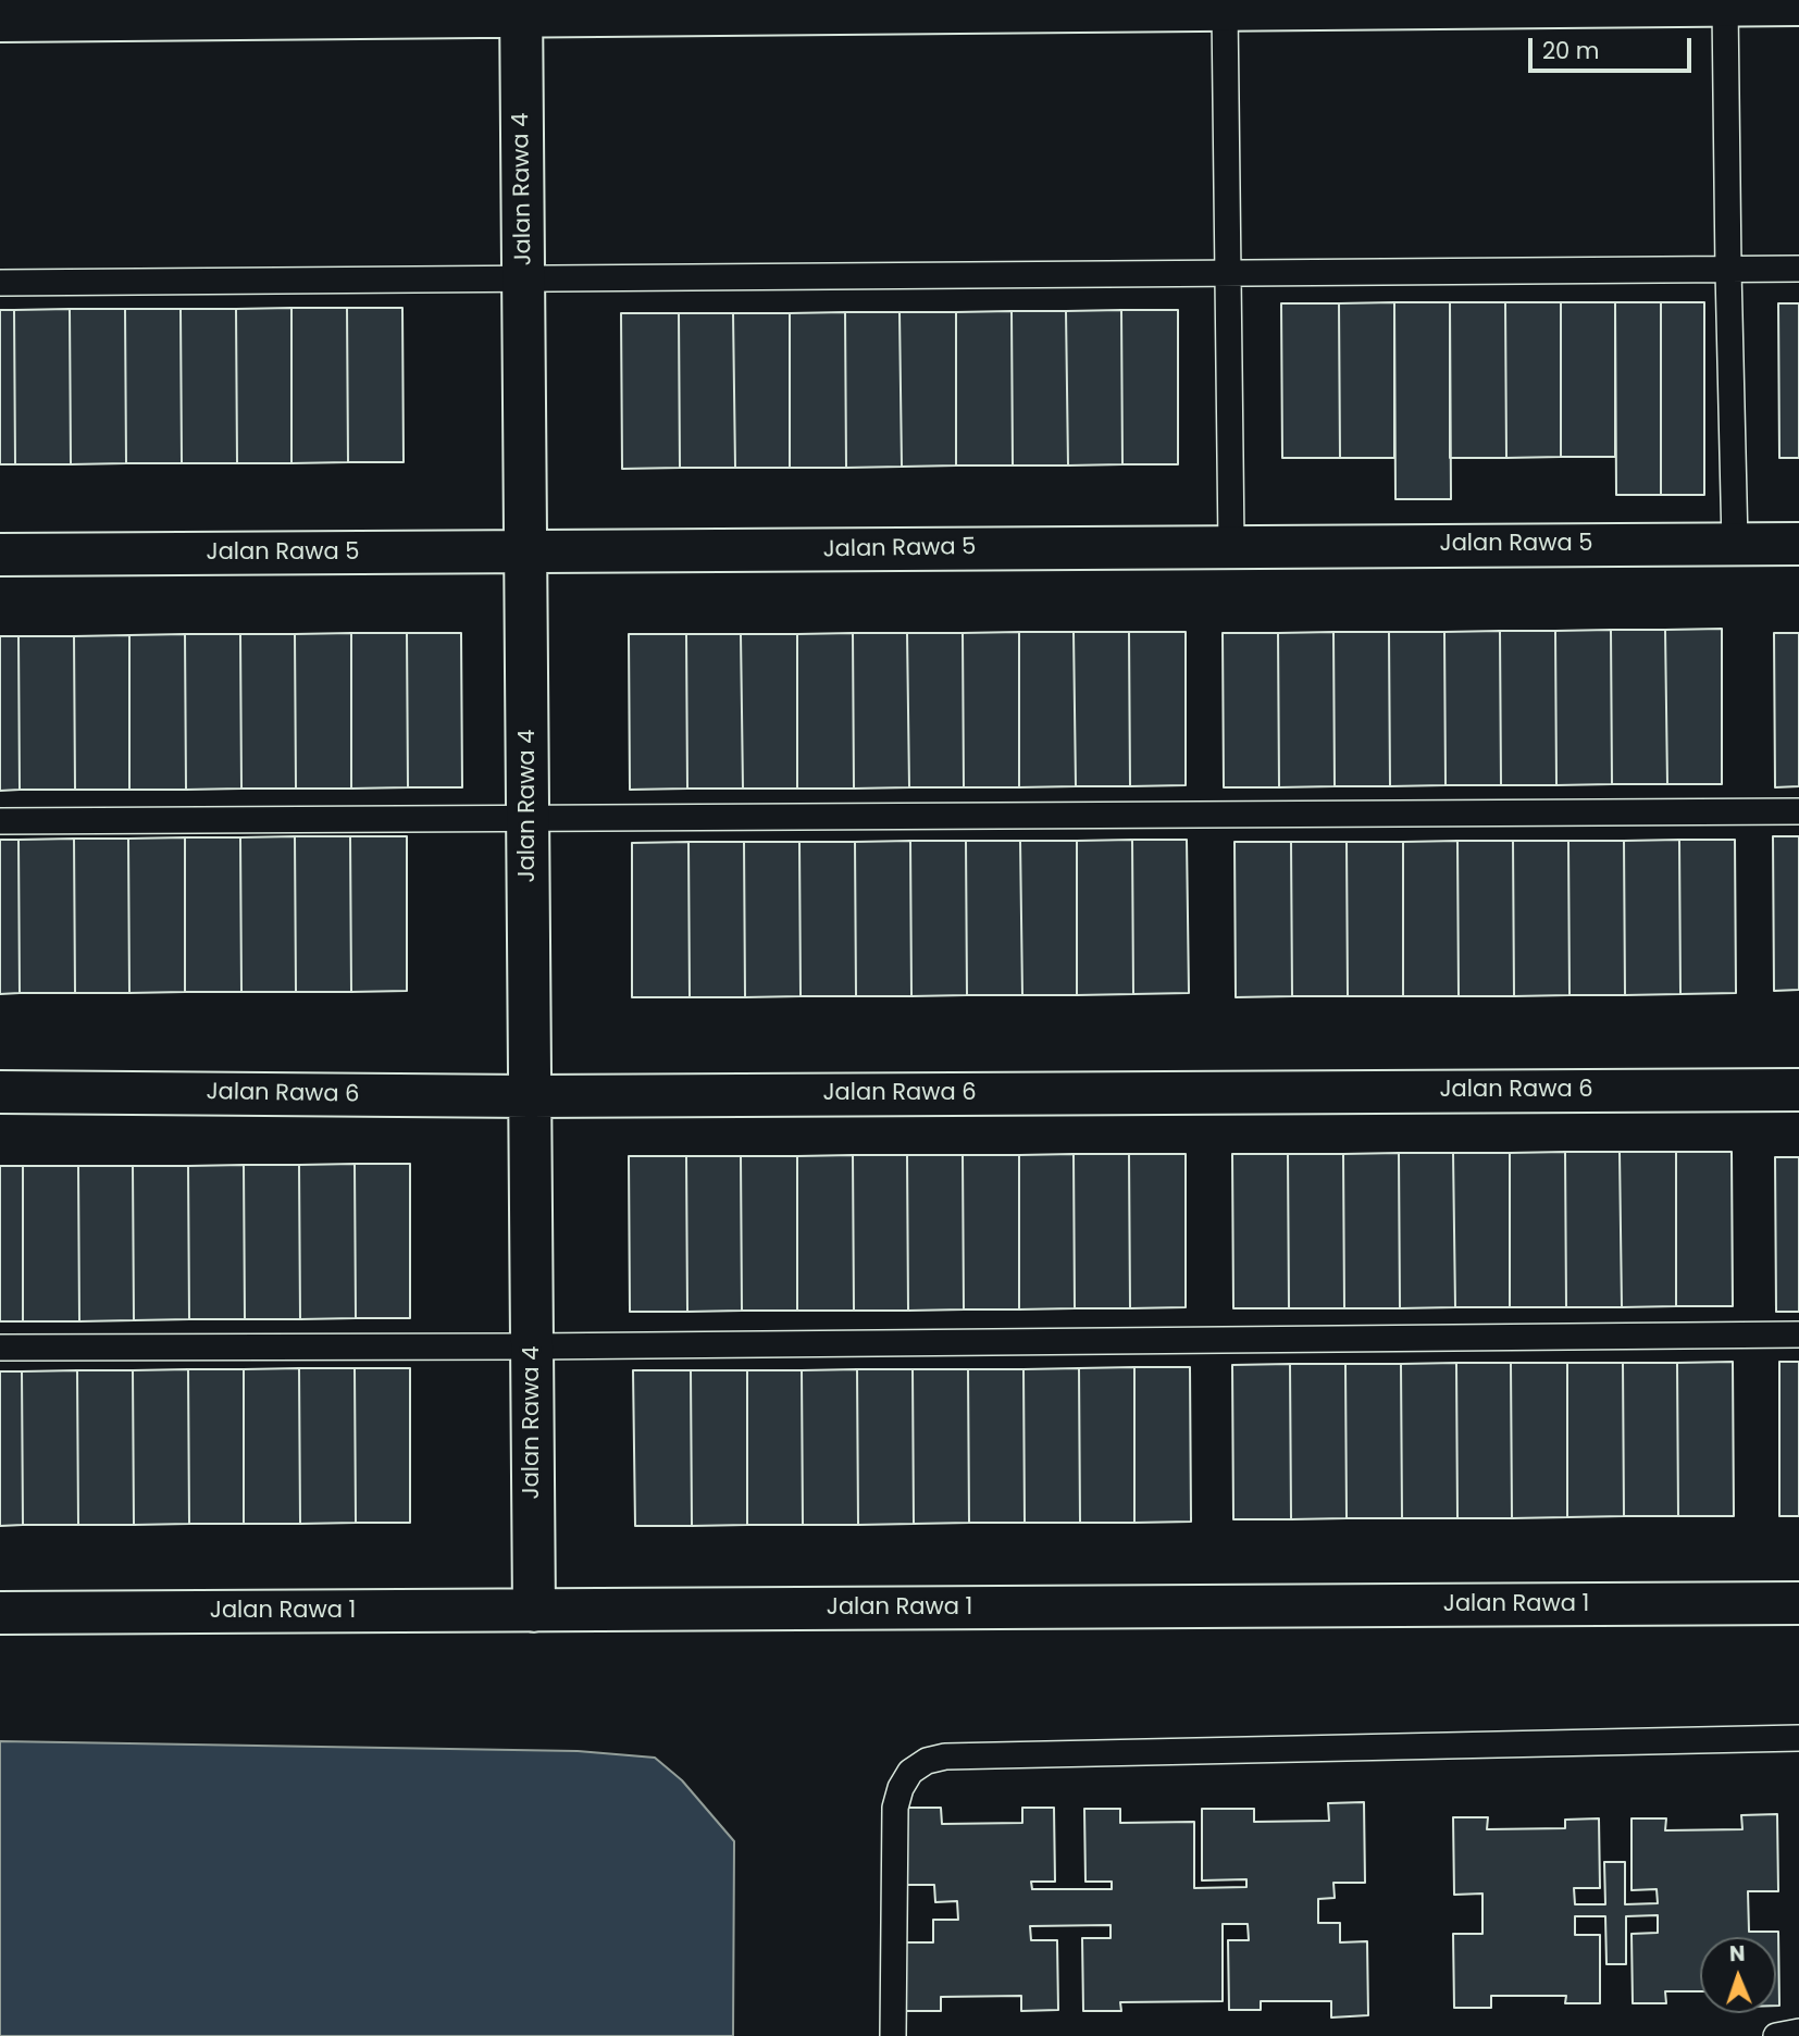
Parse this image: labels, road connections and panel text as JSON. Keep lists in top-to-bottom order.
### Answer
{
  "streets": {
    "street": [
      "Jalan Rawa 4",
      "Jalan Rawa 5",
      "Jalan Rawa 6",
      "Jalan Rawa 1"
    ]
  },
  "crossings": [
    ["Jalan Rawa 4", "Jalan Rawa 5"],
    ["Jalan Rawa 4", "Jalan Rawa 6"],
    ["Jalan Rawa 4", "Jalan Rawa 1"]
  ],
  "scale_bar": "20 m",
  "north": "top"
}
